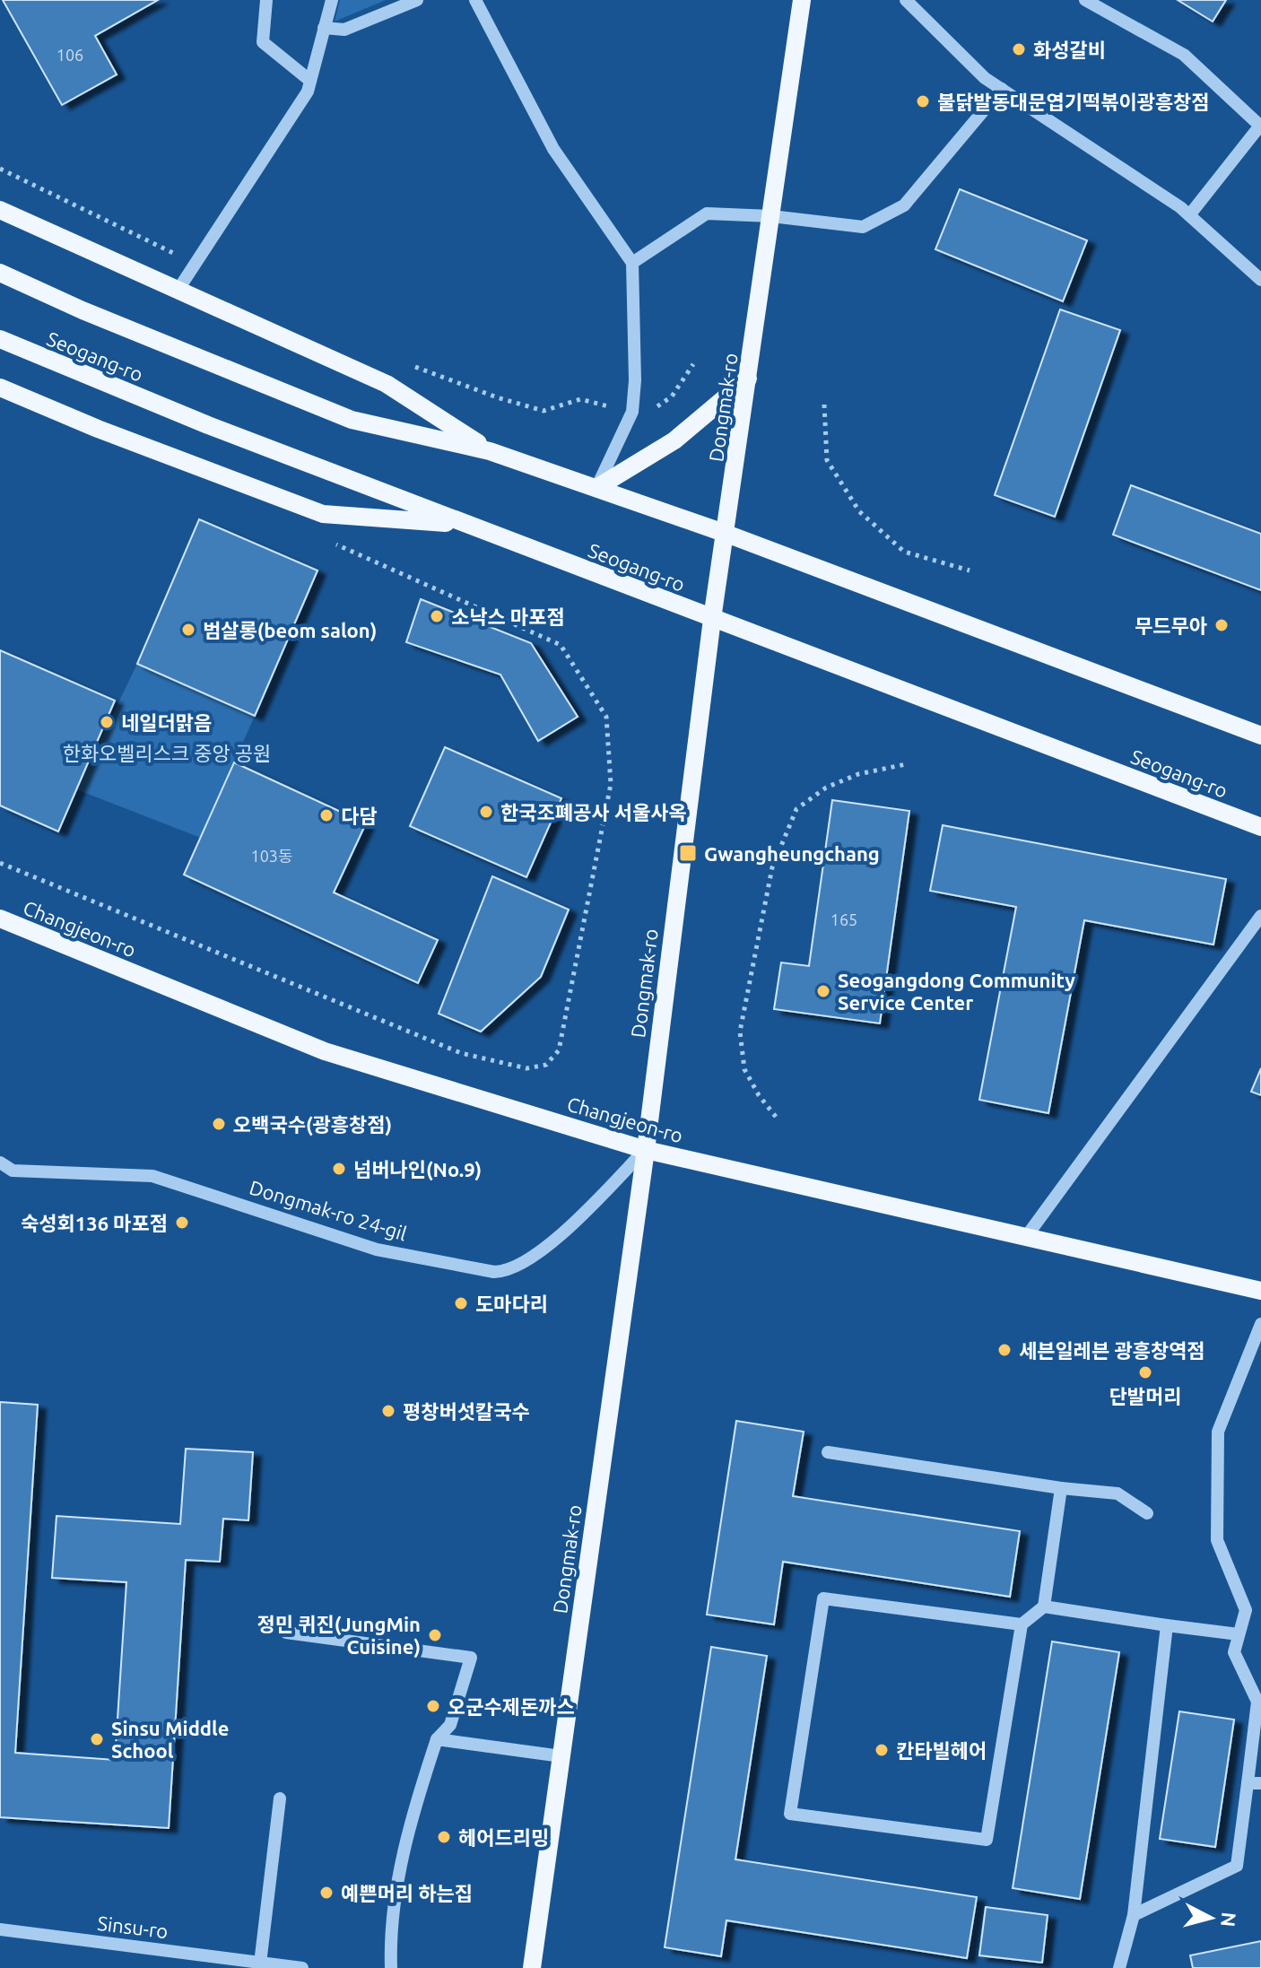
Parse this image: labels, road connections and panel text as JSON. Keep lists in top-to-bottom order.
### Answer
{
  "streets": {
    "main road": ["Seogang-ro", "Dongmak-ro", "Changjeon-ro"],
    "street": ["Dongmak-ro 24-gil", "Sinsu-ro"]
  },
  "crossings": [
    ["Seogang-ro", "Dongmak-ro"],
    ["Dongmak-ro", "Changjeon-ro"],
    ["Dongmak-ro", "Dongmak-ro 24-gil"],
    ["Changjeon-ro", "Dongmak-ro 24-gil"]
  ],
  "parks": ["한화오벨리스크 중앙 공원"],
  "places": {
    "other": [
      "화성갈비",
      "불닭발동대문엽기떡볶이광흥창점",
      "소낙스 마포점",
      "무드무아",
      "범살롱(beom salon)",
      "네일더맑음",
      "한국조폐공사 서울사옥",
      "다담",
      "Seogangdong Community Service Center",
      "오백국수(광흥창점)",
      "넘버나인(No.9)",
      "숙성회136 마포점",
      "도마다리",
      "세븐일레븐 광흥창역점",
      "단발머리",
      "평창버섯칼국수",
      "정민 퀴진(JungMin Cuisine)",
      "오군수제돈까스",
      "Sinsu Middle School",
      "칸타빌헤어",
      "헤어드리밍",
      "예쁜머리 하는집"
    ],
    "transit": ["Gwangheungchang"]
  },
  "house_numbers": ["106", "103동", "165"],
  "north": "right"
}
